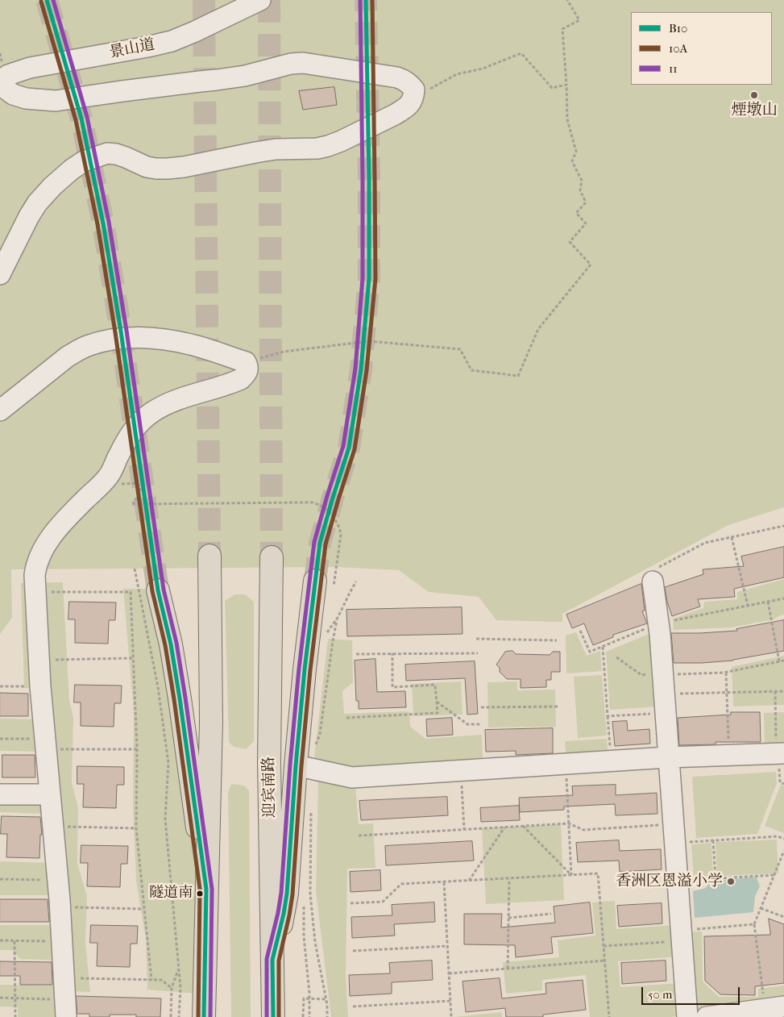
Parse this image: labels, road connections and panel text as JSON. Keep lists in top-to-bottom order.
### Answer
{
  "streets": {
    "main road": ["迎宾南路"],
    "street": ["景山道"]
  },
  "places": ["煙墩山", "香洲区恩溢小学", "隧道南"],
  "lines": ["transit line B10", "transit line 10A", "transit line 11"],
  "legend": ["B10", "10A", "11"],
  "scale_bar": "50 m"
}
